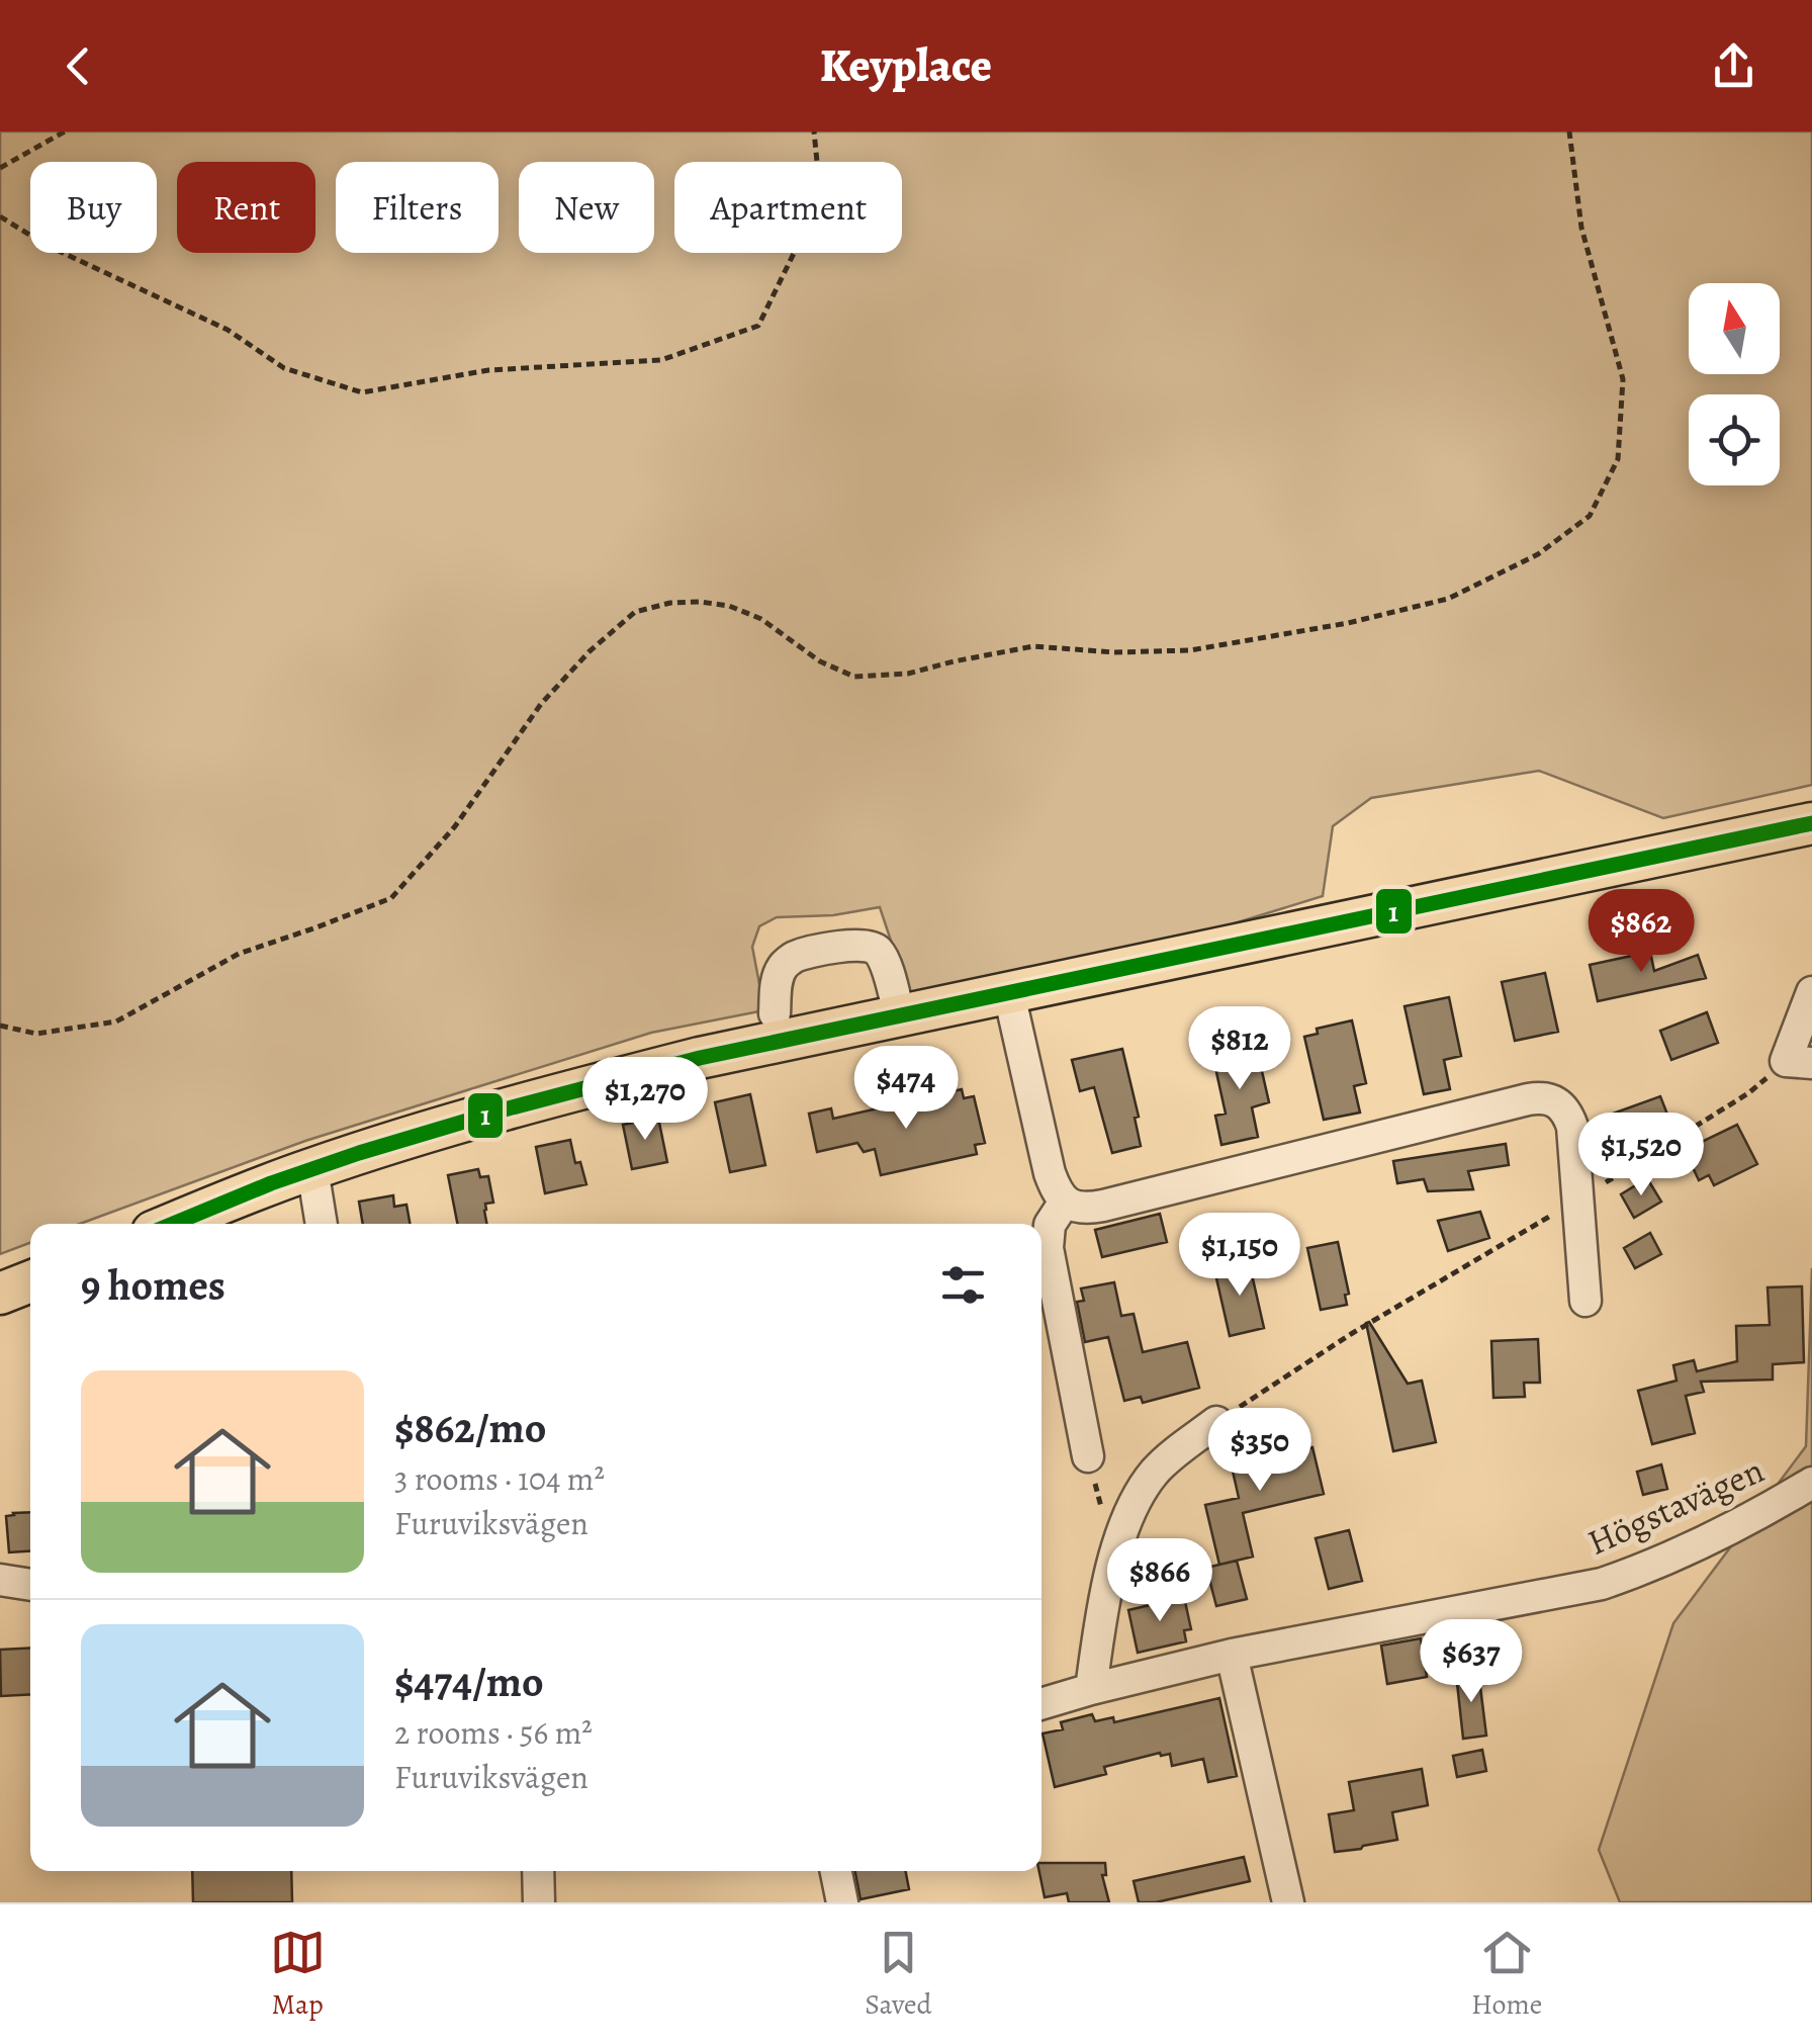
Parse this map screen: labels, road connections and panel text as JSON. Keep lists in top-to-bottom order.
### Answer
{
  "streets": {
    "street": ["Högstavägen"]
  },
  "lines": ["transit line 1"],
  "north": "top",
  "page": {
    "header": "Keyplace",
    "chip": [
      "Buy",
      "Rent",
      "Filters",
      "New",
      "Apartment"
    ],
    "price": [
      "$862",
      "$812",
      "$474",
      "$1,270",
      "$1,520",
      "$1,150",
      "$350",
      "$866",
      "$637"
    ],
    "heading": "9 homes",
    "list": [
      {
        "name": "$862/mo",
        "note": "3 rooms · 104 m² · Furuviksvägen"
      },
      {
        "name": "$474/mo",
        "note": "2 rooms · 56 m² · Furuviksvägen"
      }
    ],
    "tabs": ["Map", "Saved", "Home"]
  }
}
